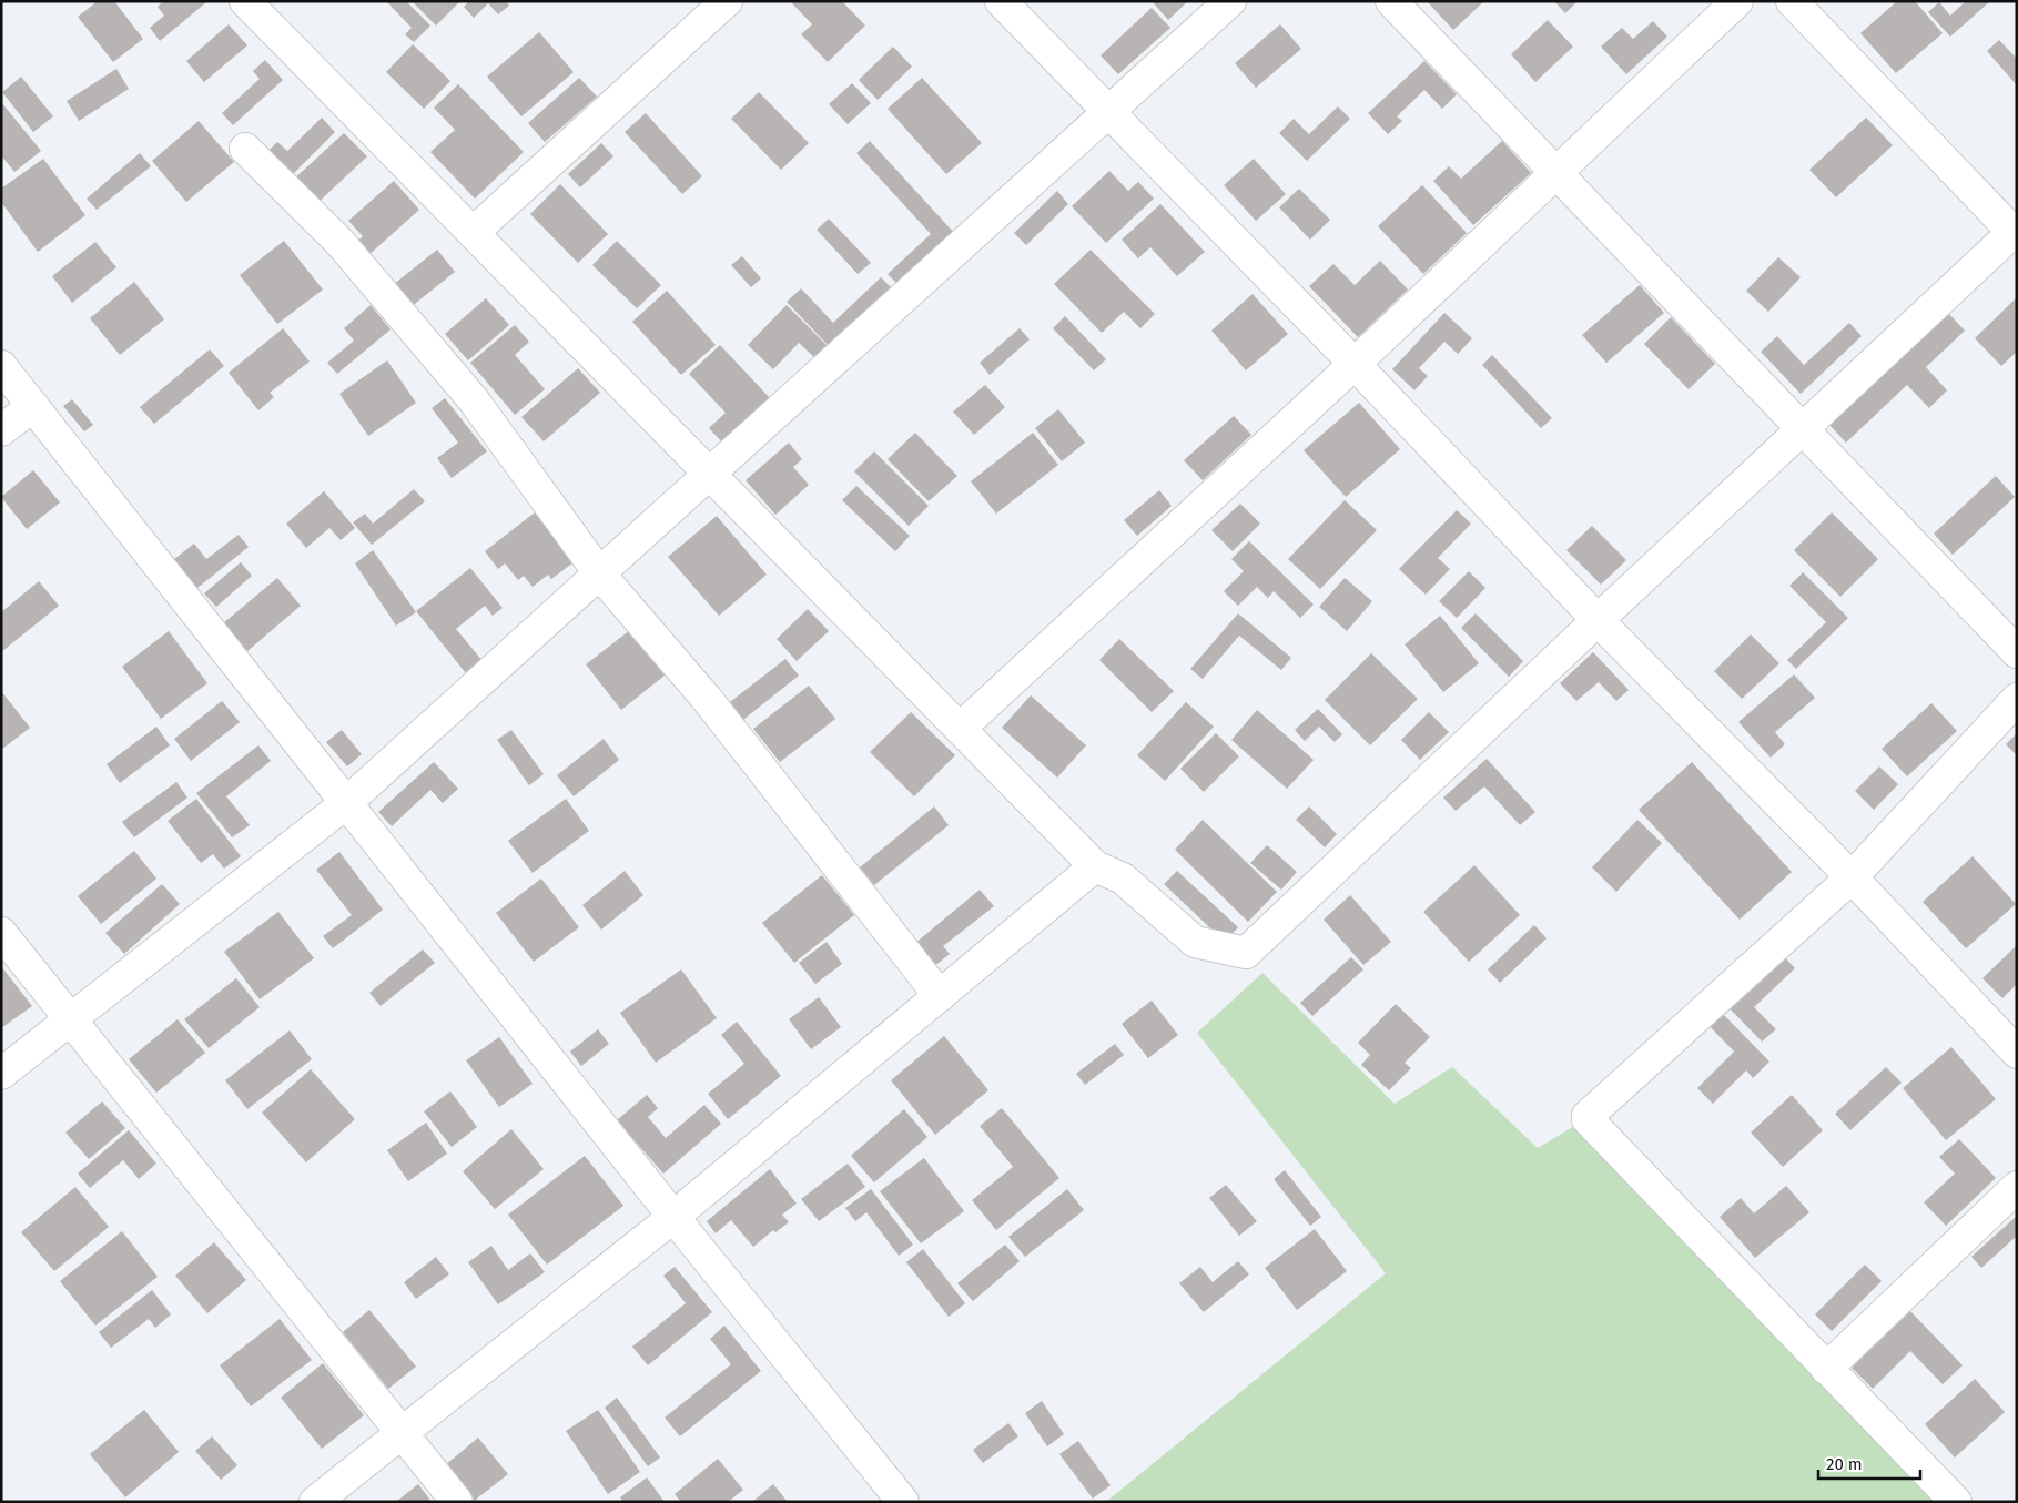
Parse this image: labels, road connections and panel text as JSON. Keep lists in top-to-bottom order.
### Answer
{
  "scale_bar": "20 m"
}
